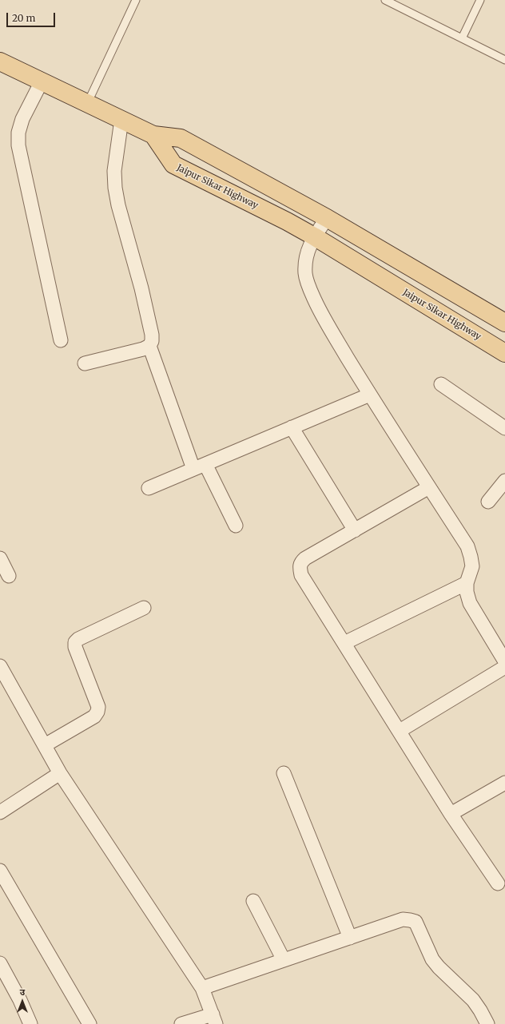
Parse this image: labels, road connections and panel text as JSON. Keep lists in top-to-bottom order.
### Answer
{
  "streets": {
    "main road": ["Jaipur Sikar Highway"]
  },
  "scale_bar": "20 m",
  "north": "top"
}
